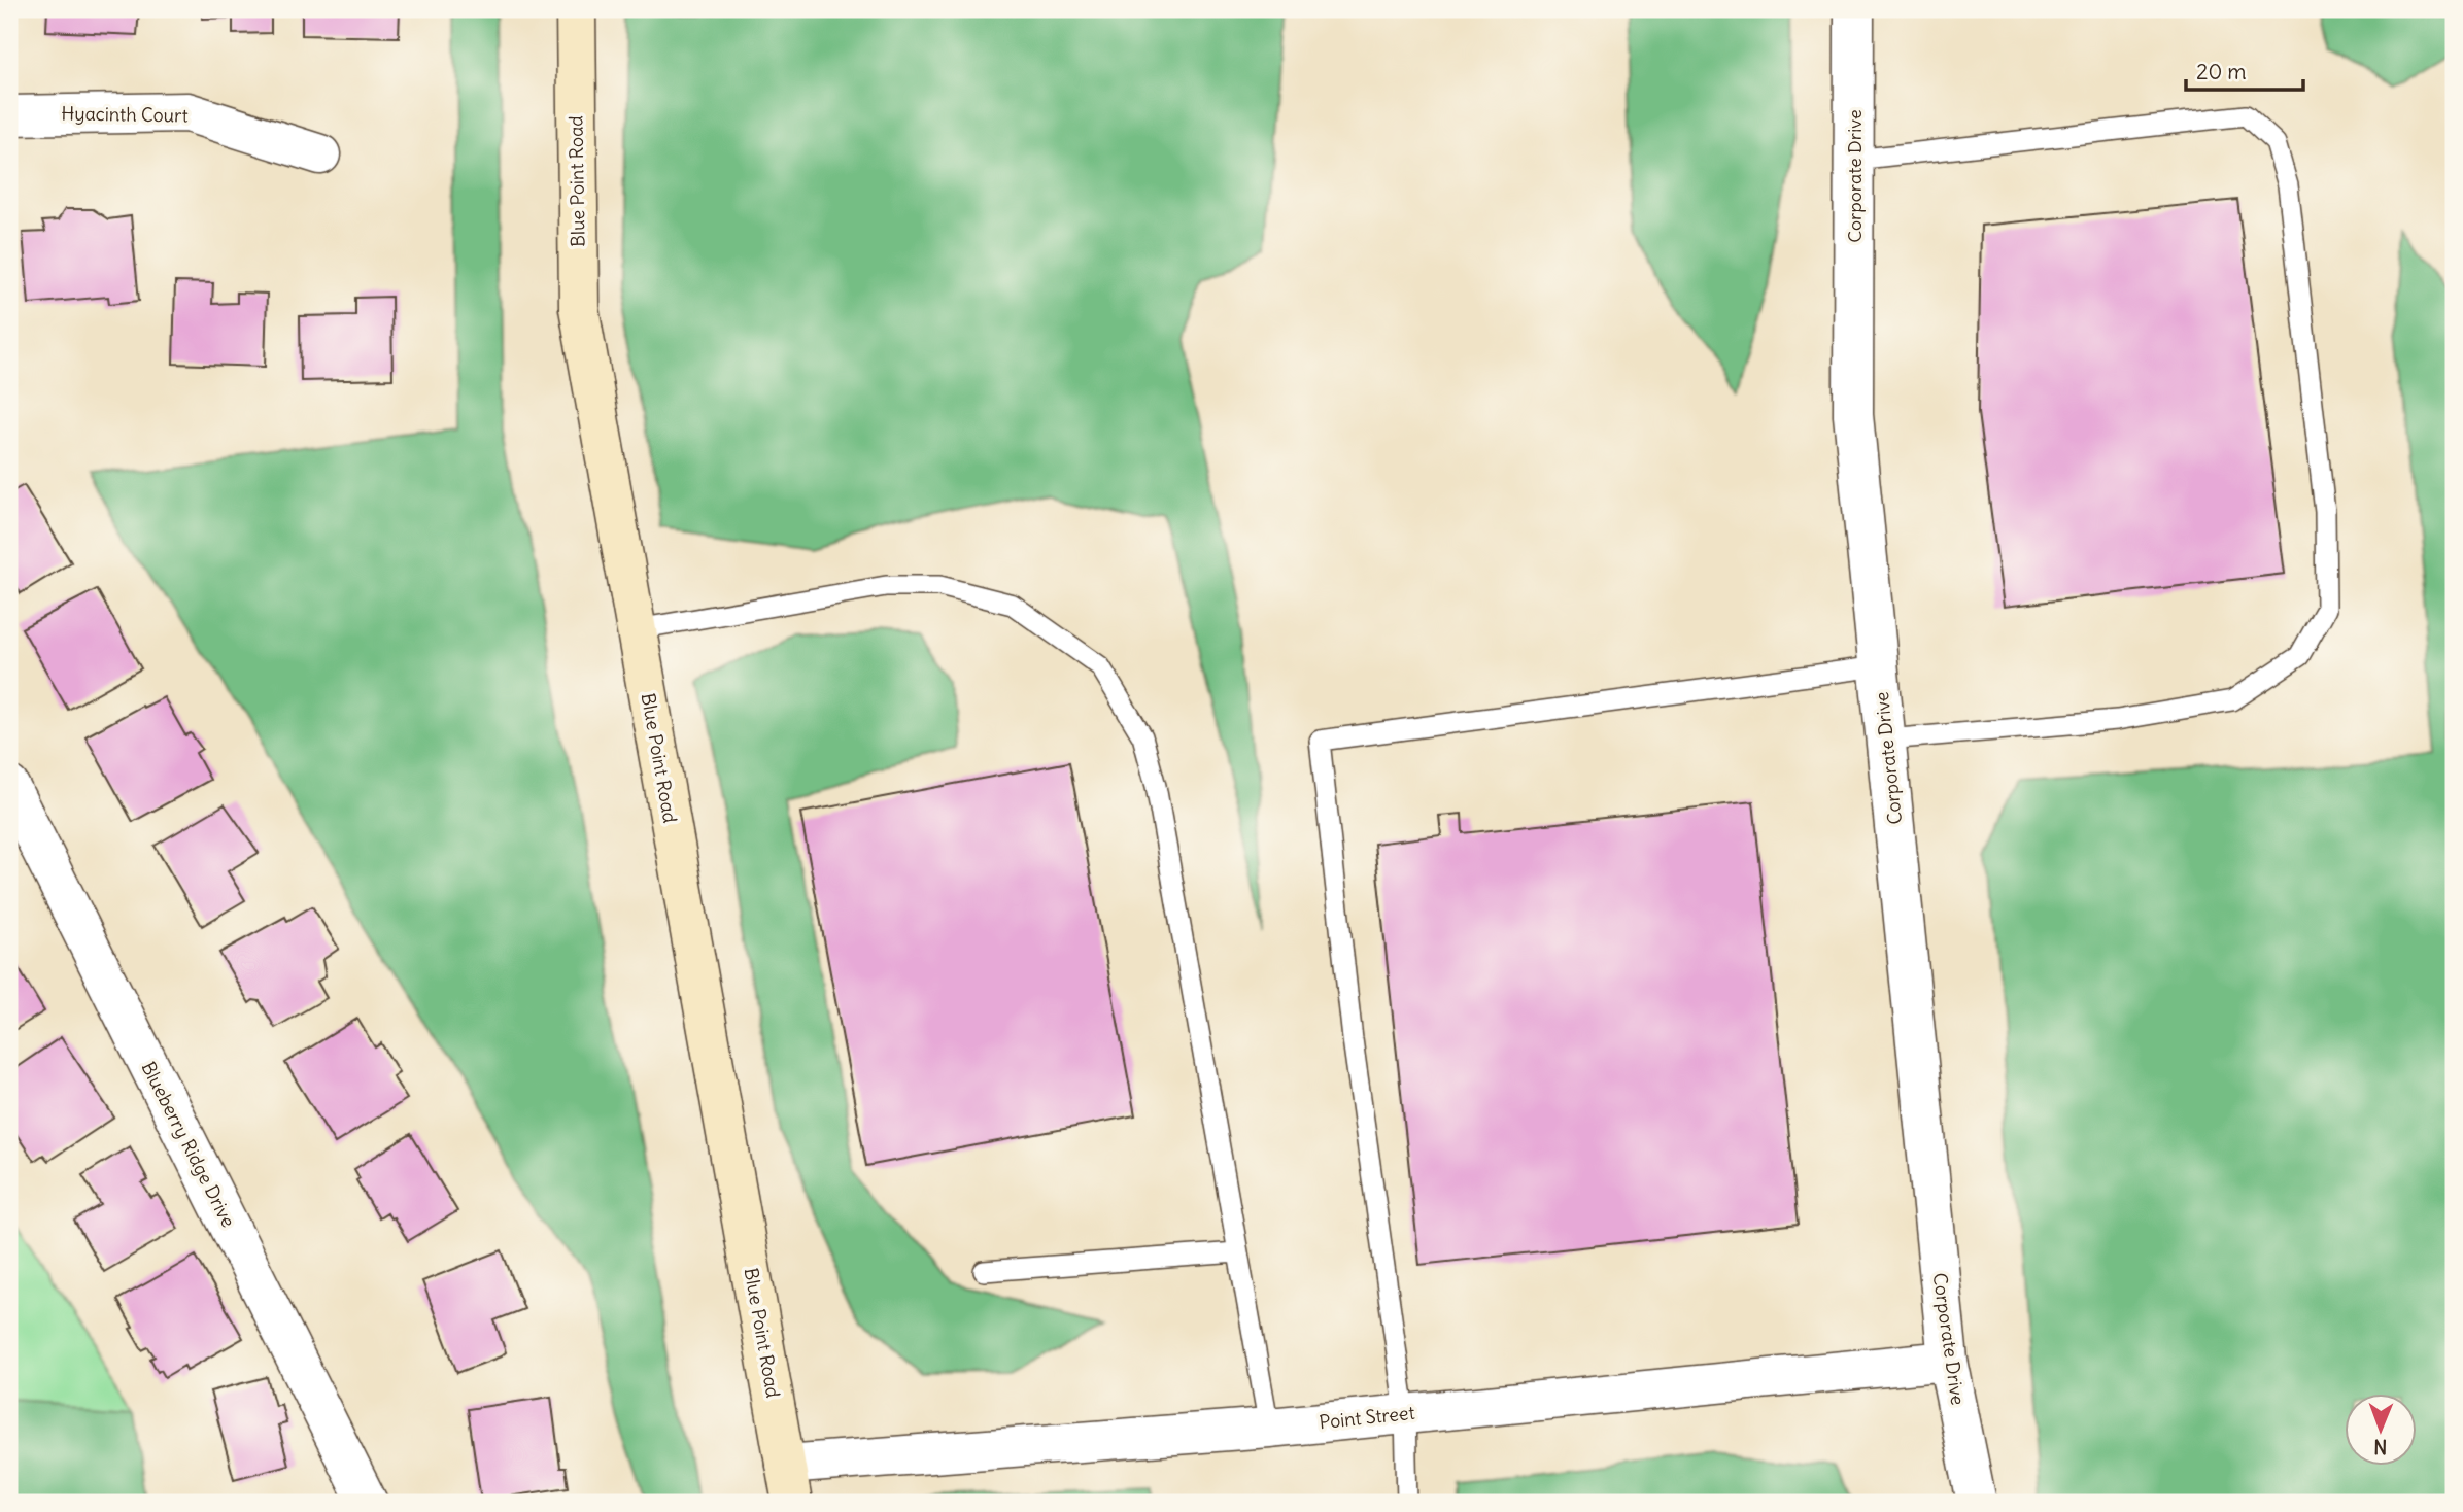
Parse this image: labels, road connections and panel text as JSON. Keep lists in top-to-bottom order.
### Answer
{
  "streets": {
    "street": [
      "Hyacinth Court",
      "Corporate Drive",
      "Blue Point Road",
      "Blueberry Ridge Drive",
      "Point Street"
    ]
  },
  "crossings": [
    ["Corporate Drive", "Point Street"],
    ["Blue Point Road", "Point Street"]
  ],
  "scale_bar": "20 m",
  "north": "bottom"
}
